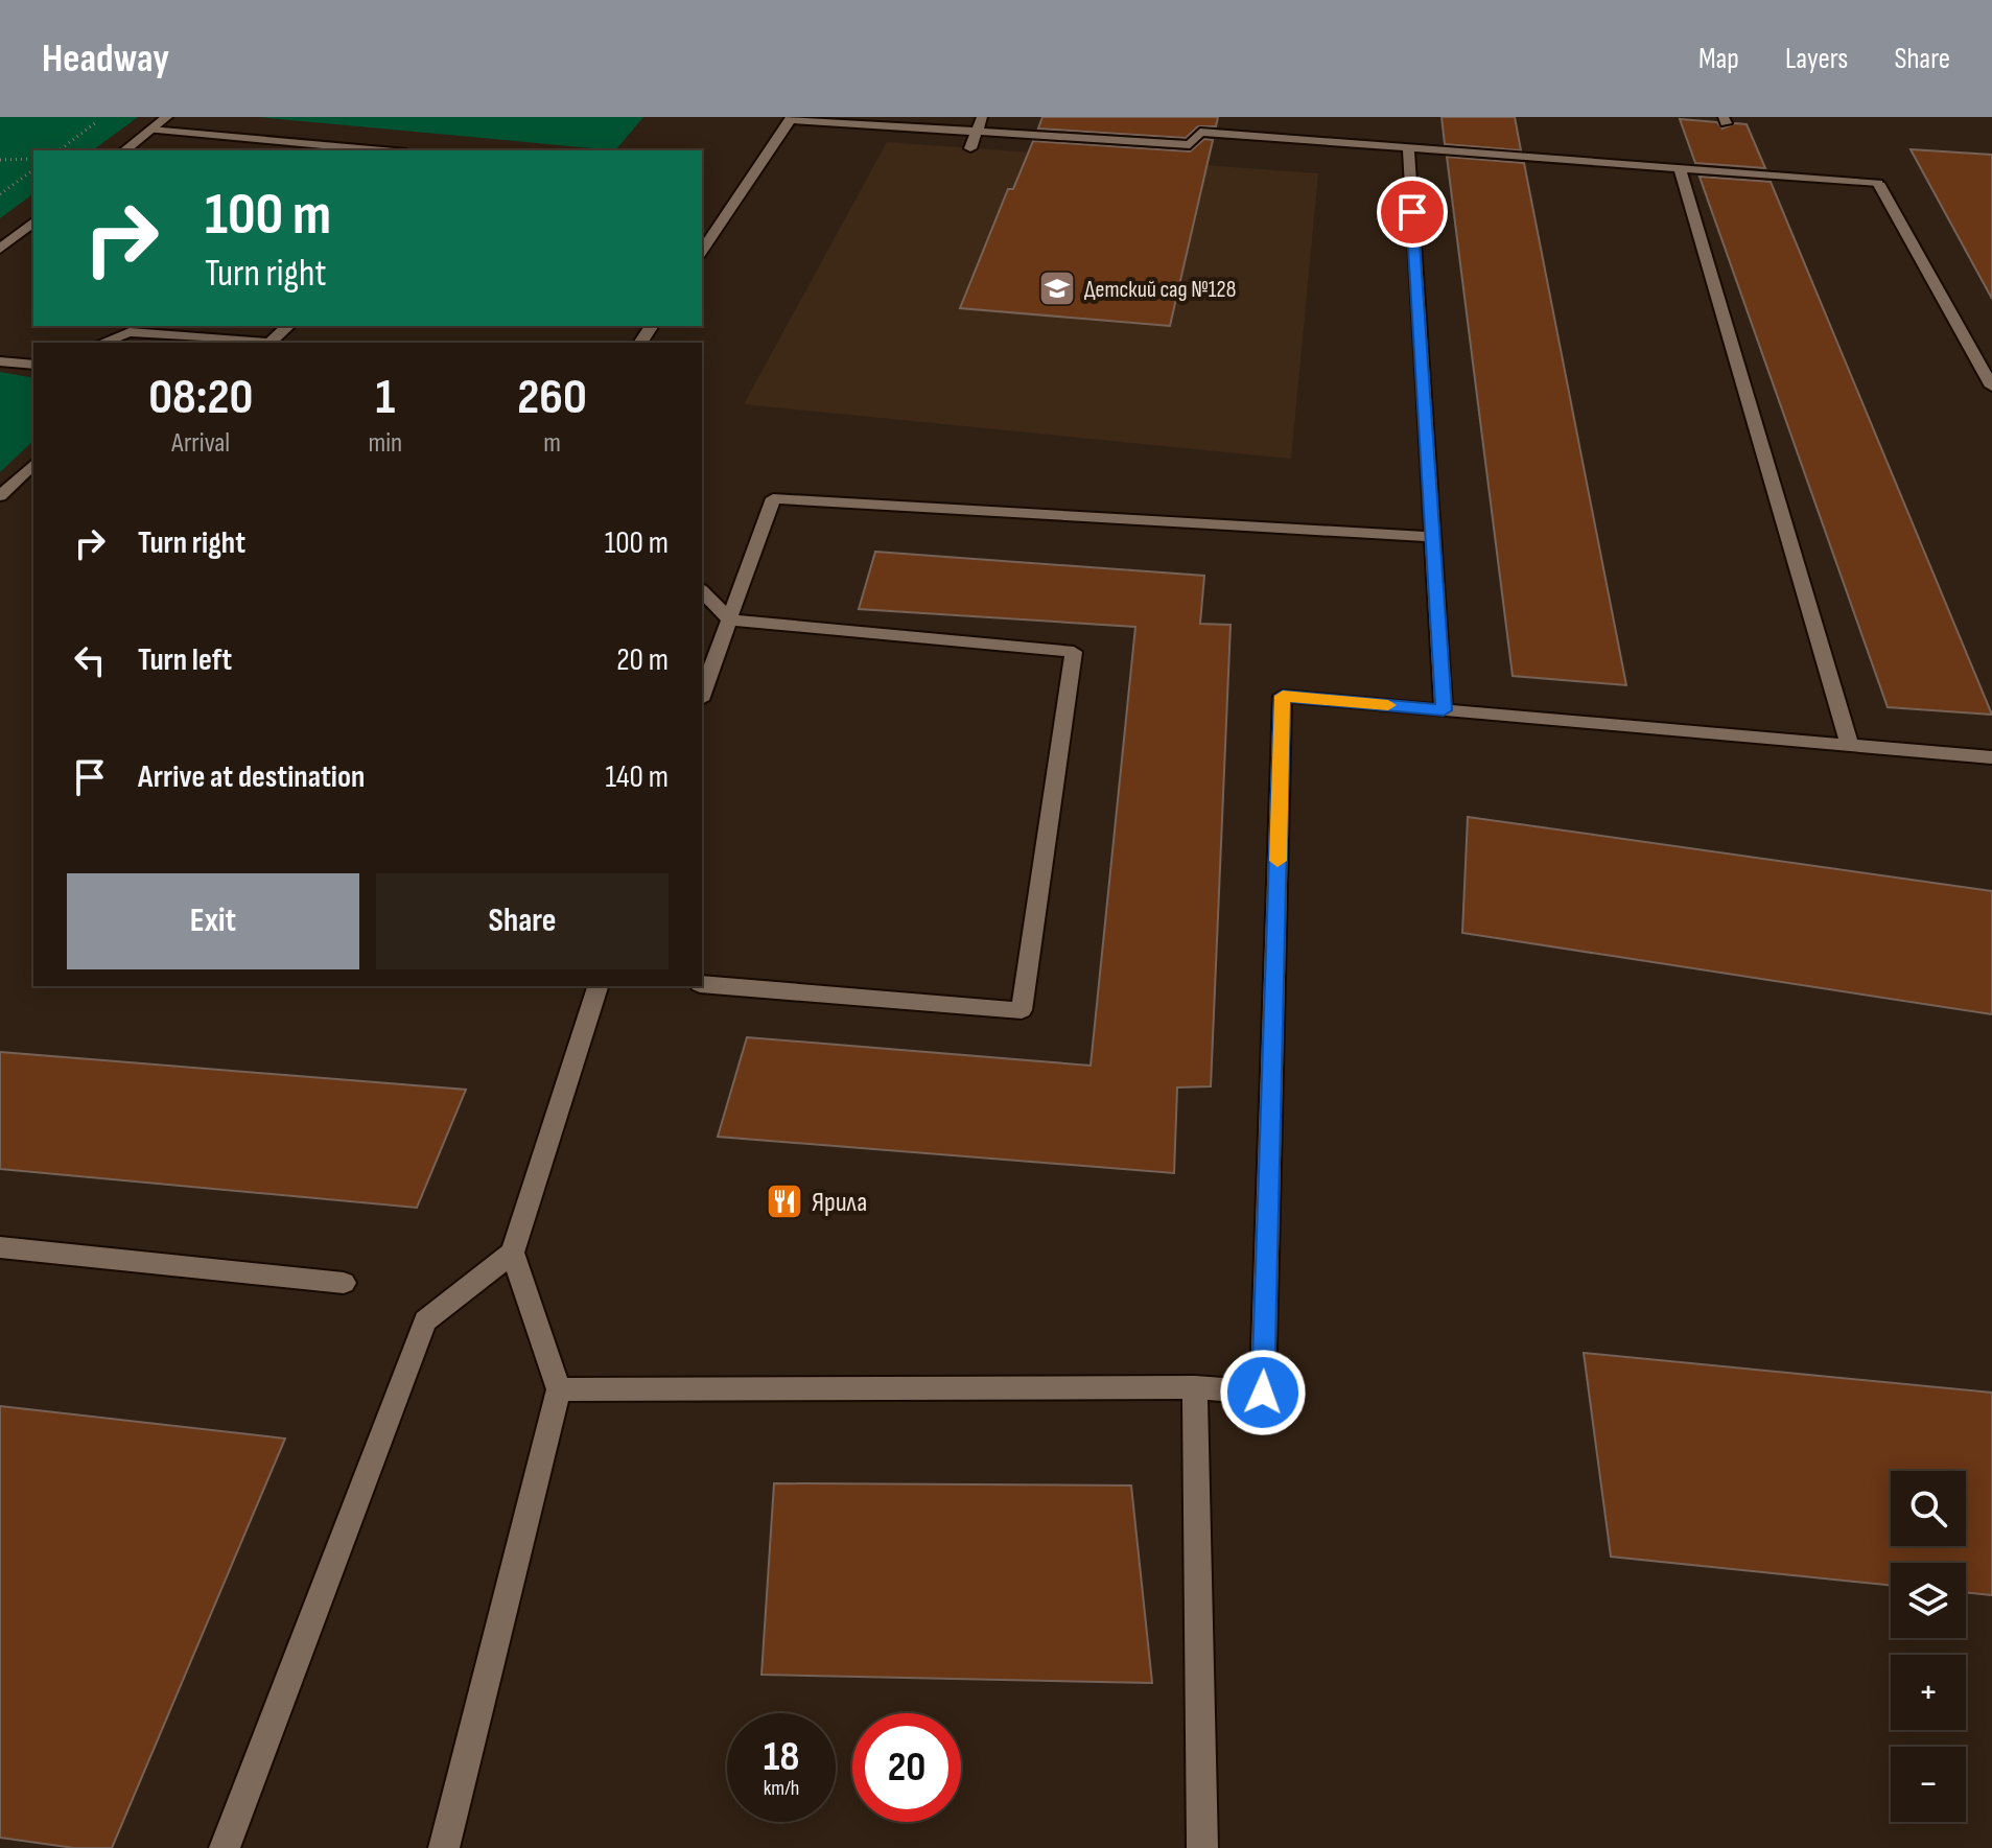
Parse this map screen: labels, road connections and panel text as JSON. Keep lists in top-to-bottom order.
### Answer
{
  "places": {
    "school or university": ["Детский сад №128"],
    "restaurant": ["Ярила"]
  },
  "page": {
    "header": "Headway",
    "nav": ["Map", "Layers", "Share"],
    "turn": ["100 m", "Turn right"],
    "eta": [
      "08:20",
      "Arrival",
      "1",
      "min",
      "260",
      "m"
    ],
    "list": [
      {
        "name": "Turn right",
        "value": "100 m"
      },
      {
        "name": "Turn left",
        "value": "20 m"
      },
      {
        "name": "Arrive at destination",
        "value": "140 m"
      }
    ],
    "buttons": ["Exit", "Share"],
    "map_buttons": ["+", "−"],
    "speed": "18 km/h",
    "limit": "20"
  }
}
